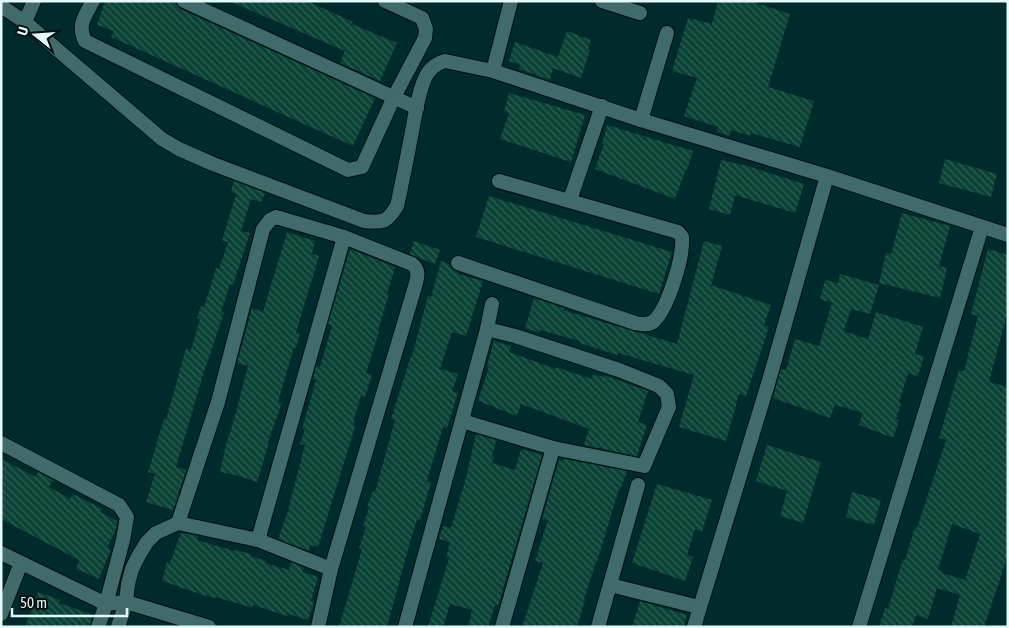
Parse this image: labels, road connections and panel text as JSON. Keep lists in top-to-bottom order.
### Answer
{
  "scale_bar": "50 m",
  "north": "left"
}
